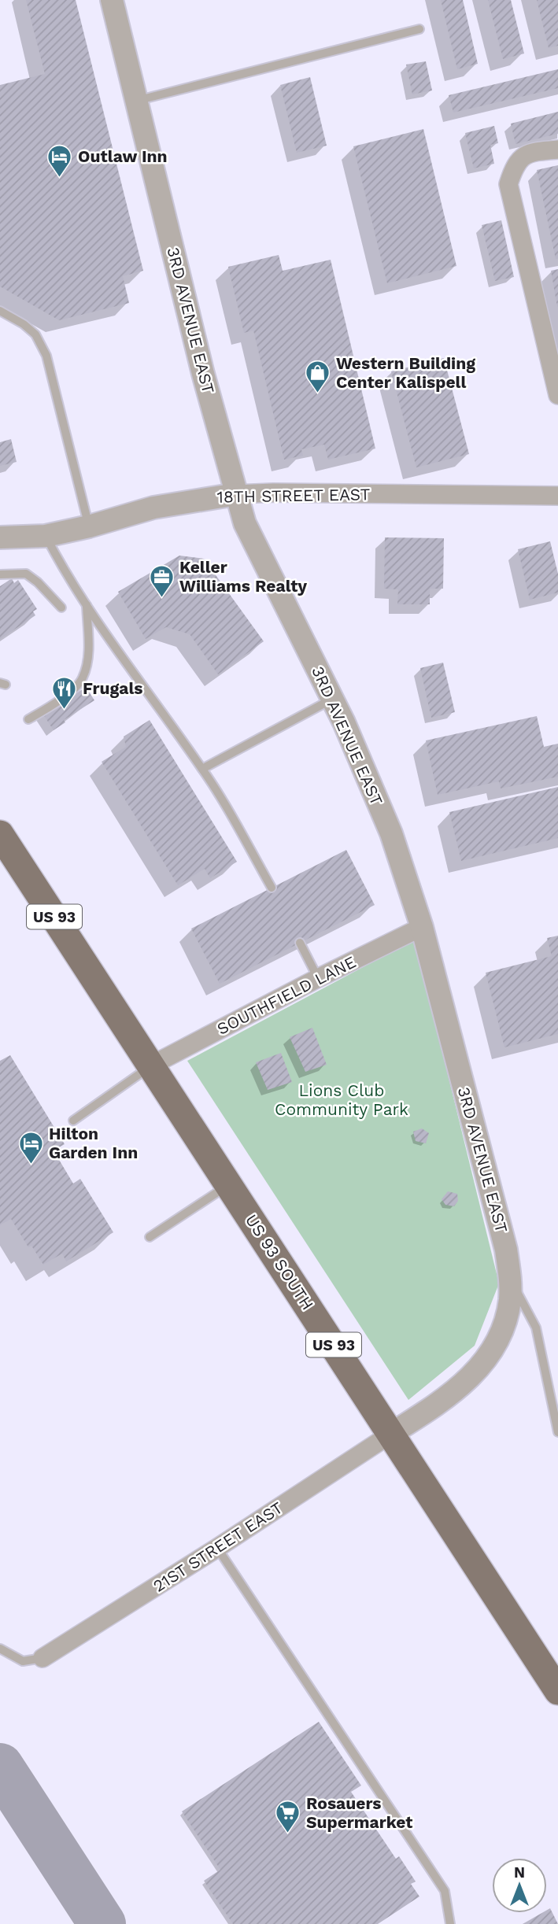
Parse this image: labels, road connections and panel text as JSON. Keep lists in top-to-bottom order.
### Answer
{
  "streets": {
    "main road": ["US 93", "US 93 SOUTH"],
    "street": [
      "3RD AVENUE EAST",
      "18TH STREET EAST",
      "SOUTHFIELD LANE",
      "21ST STREET EAST"
    ]
  },
  "crossings": [
    ["3RD AVENUE EAST", "18TH STREET EAST"],
    ["3RD AVENUE EAST", "SOUTHFIELD LANE"],
    ["3RD AVENUE EAST", "US 93 SOUTH"],
    ["3RD AVENUE EAST", "21ST STREET EAST"],
    ["SOUTHFIELD LANE", "US 93 SOUTH"],
    ["US 93 SOUTH", "21ST STREET EAST"]
  ],
  "parks": ["Lions Club Community Park"],
  "places": {
    "hotel": ["Outlaw Inn", "Hilton Garden Inn"],
    "shop": ["Western Building Center Kalispell"],
    "office": ["Keller Williams Realty"],
    "restaurant": ["Frugals"],
    "supermarket": ["Rosauers Supermarket"]
  },
  "north": "top"
}
